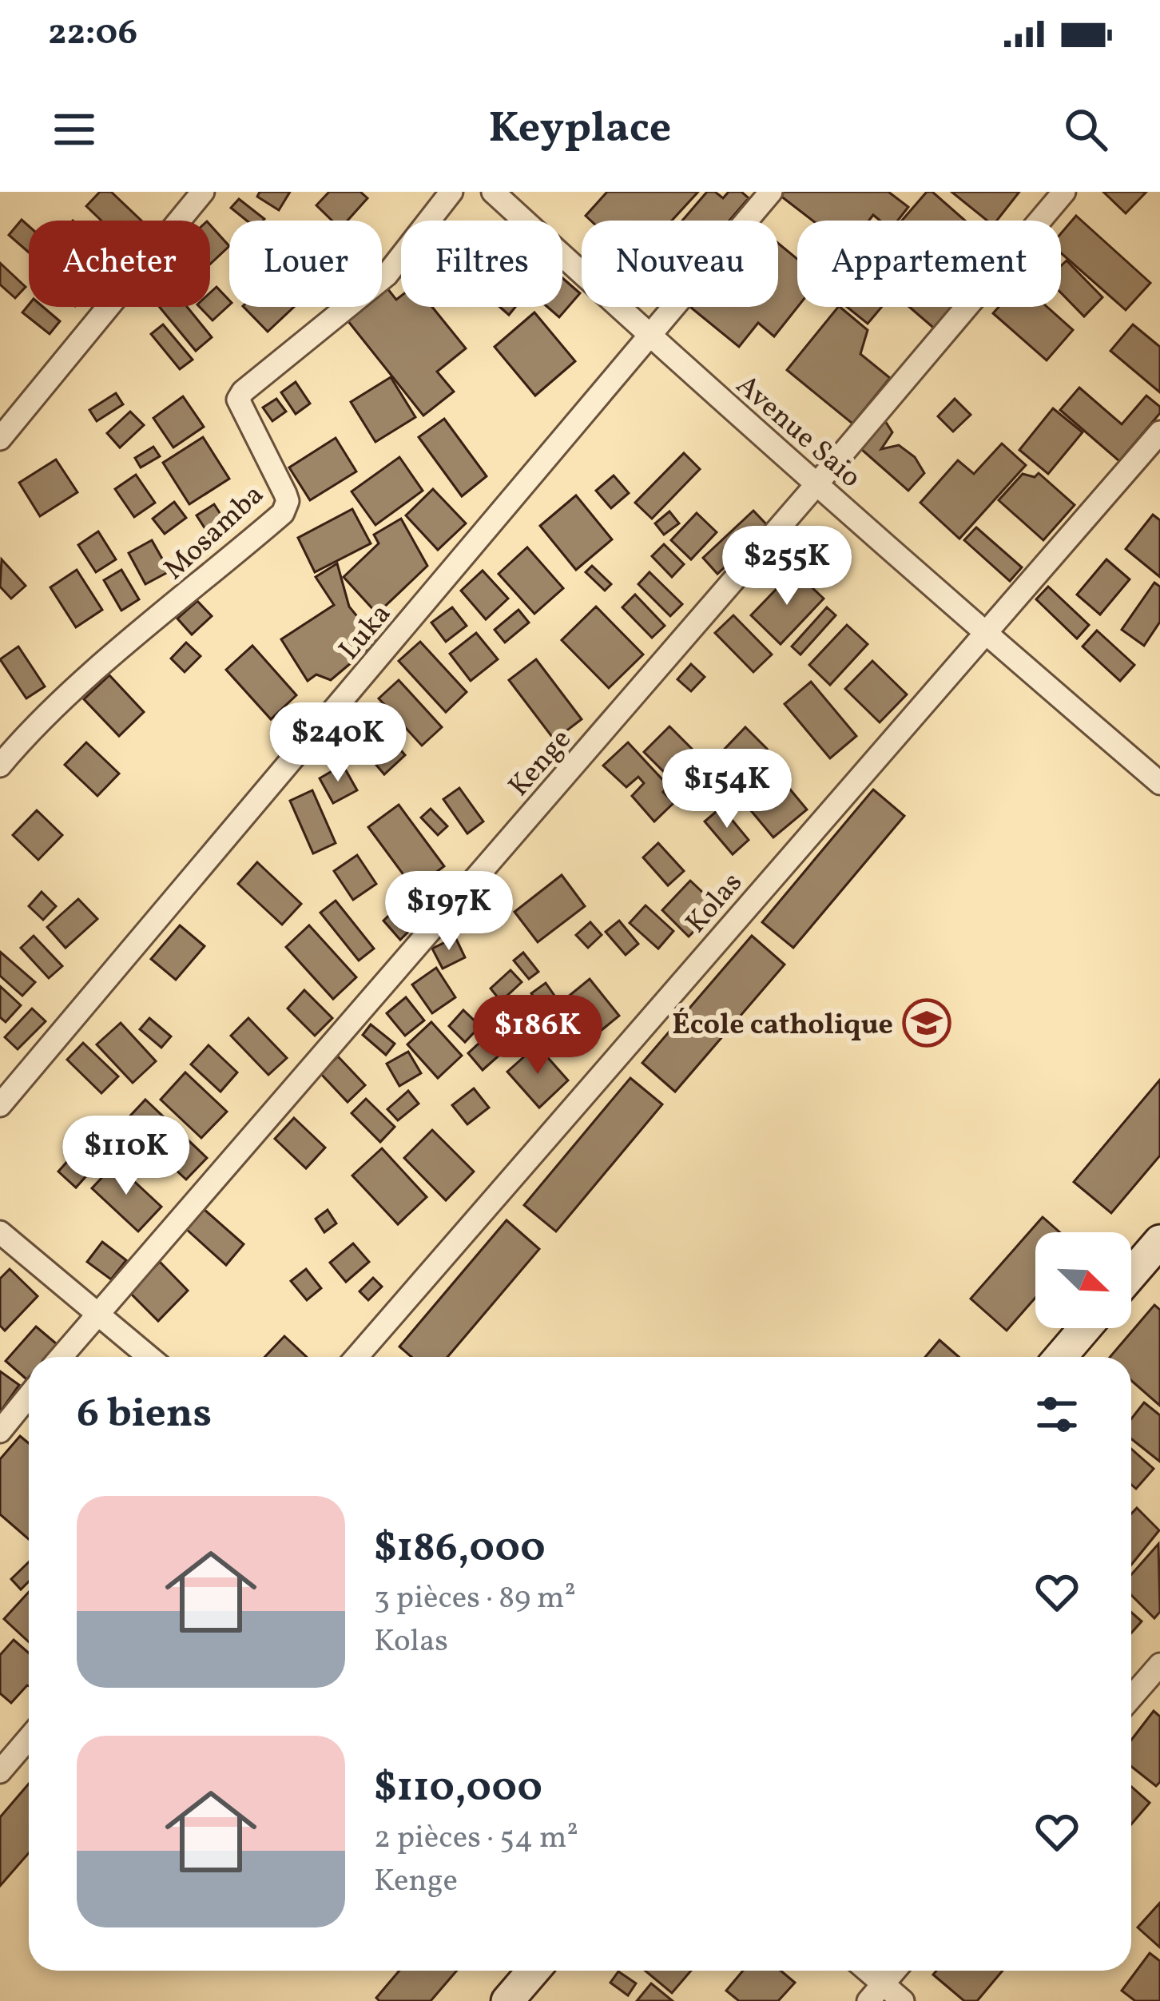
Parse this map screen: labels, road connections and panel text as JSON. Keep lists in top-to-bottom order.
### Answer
{
  "streets": {
    "street": [
      "Avenue Saio",
      "Mosamba",
      "Luka",
      "Kenge",
      "Kolas"
    ]
  },
  "crossings": [
    ["Avenue Saio", "Luka"],
    ["Avenue Saio", "Kenge"],
    ["Avenue Saio", "Kolas"]
  ],
  "places": {
    "school or university": ["École catholique"]
  },
  "north": "bottom right",
  "page": {
    "status": "22:06",
    "header": "Keyplace",
    "chip": [
      "Acheter",
      "Louer",
      "Filtres",
      "Nouveau",
      "Appartement"
    ],
    "price": [
      "$255K",
      "$240K",
      "$154K",
      "$197K",
      "$186K",
      "$110K"
    ],
    "heading": "6 biens",
    "list": [
      {
        "name": "$186,000",
        "note": "3 pièces · 89 m² · Kolas"
      },
      {
        "name": "$110,000",
        "note": "2 pièces · 54 m² · Kenge"
      }
    ]
  }
}
